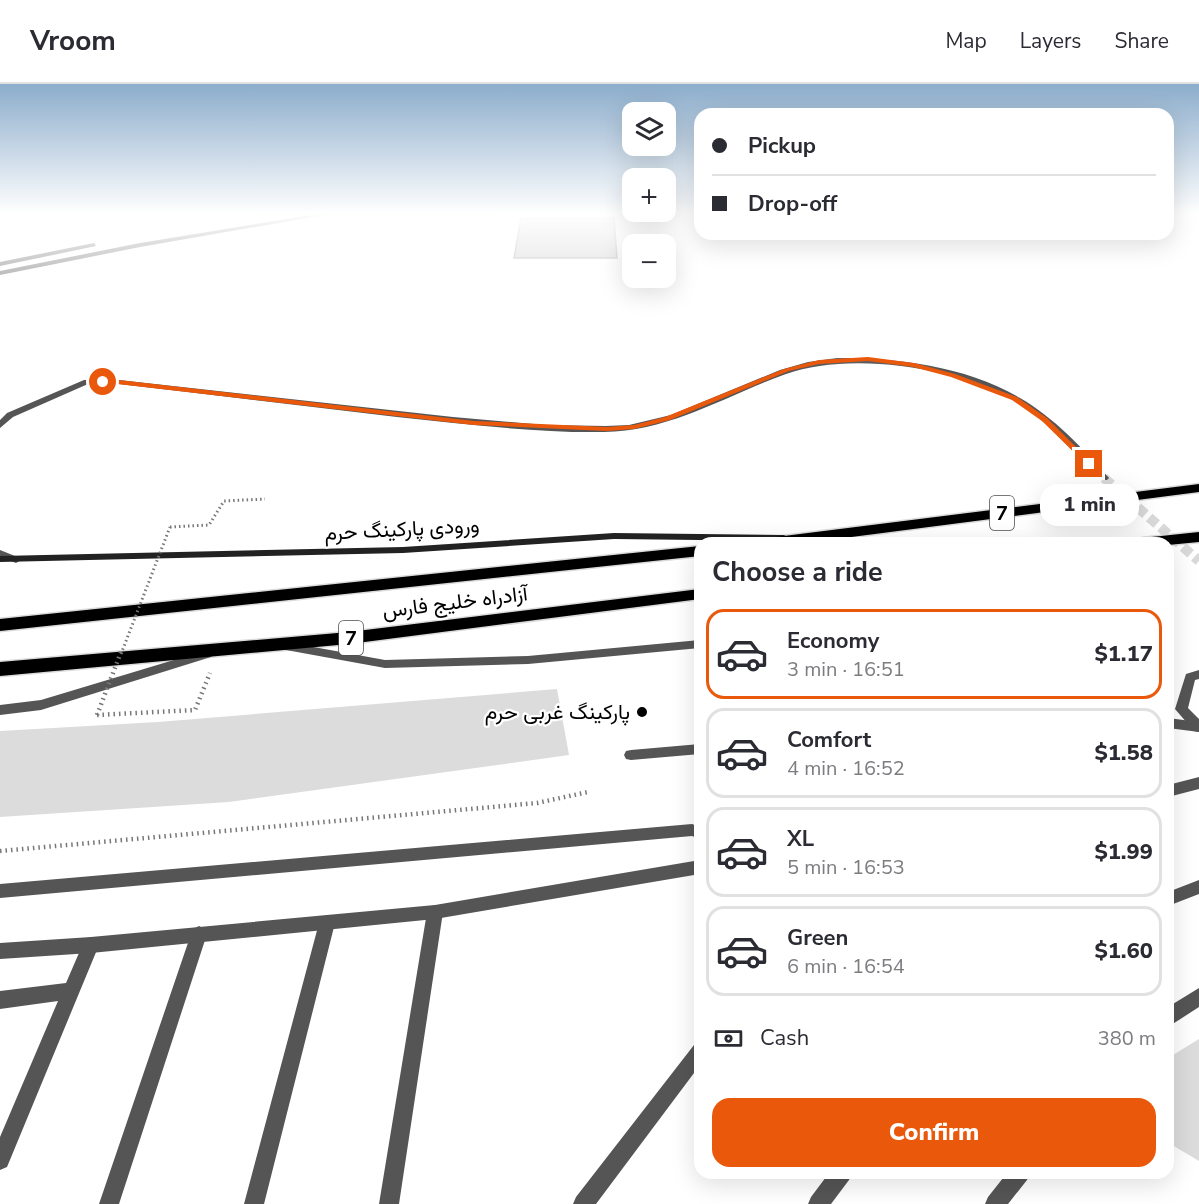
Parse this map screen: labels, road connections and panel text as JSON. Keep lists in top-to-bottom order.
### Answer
{
  "streets": {
    "highway": ["7", "آزادراه خلیج فارس"],
    "main road": ["ورودی پارکینگ حرم"]
  },
  "places": ["پارکینگ غربی حرم"],
  "page": {
    "header": "Vroom",
    "nav": ["Map", "Layers", "Share"],
    "map_buttons": ["+", "−"],
    "banner": ["Pickup", "Drop-off"],
    "bubble": "1 min",
    "heading": "Choose a ride",
    "list": [
      {
        "name": "Economy",
        "note": "3 min · 16:51",
        "value": "$1.17"
      },
      {
        "name": "Comfort",
        "note": "4 min · 16:52",
        "value": "$1.58"
      },
      {
        "name": "XL",
        "note": "5 min · 16:53",
        "value": "$1.99"
      },
      {
        "name": "Green",
        "note": "6 min · 16:54",
        "value": "$1.60"
      }
    ],
    "pay": ["Cash", "380 m"],
    "buttons": "Confirm"
  }
}
